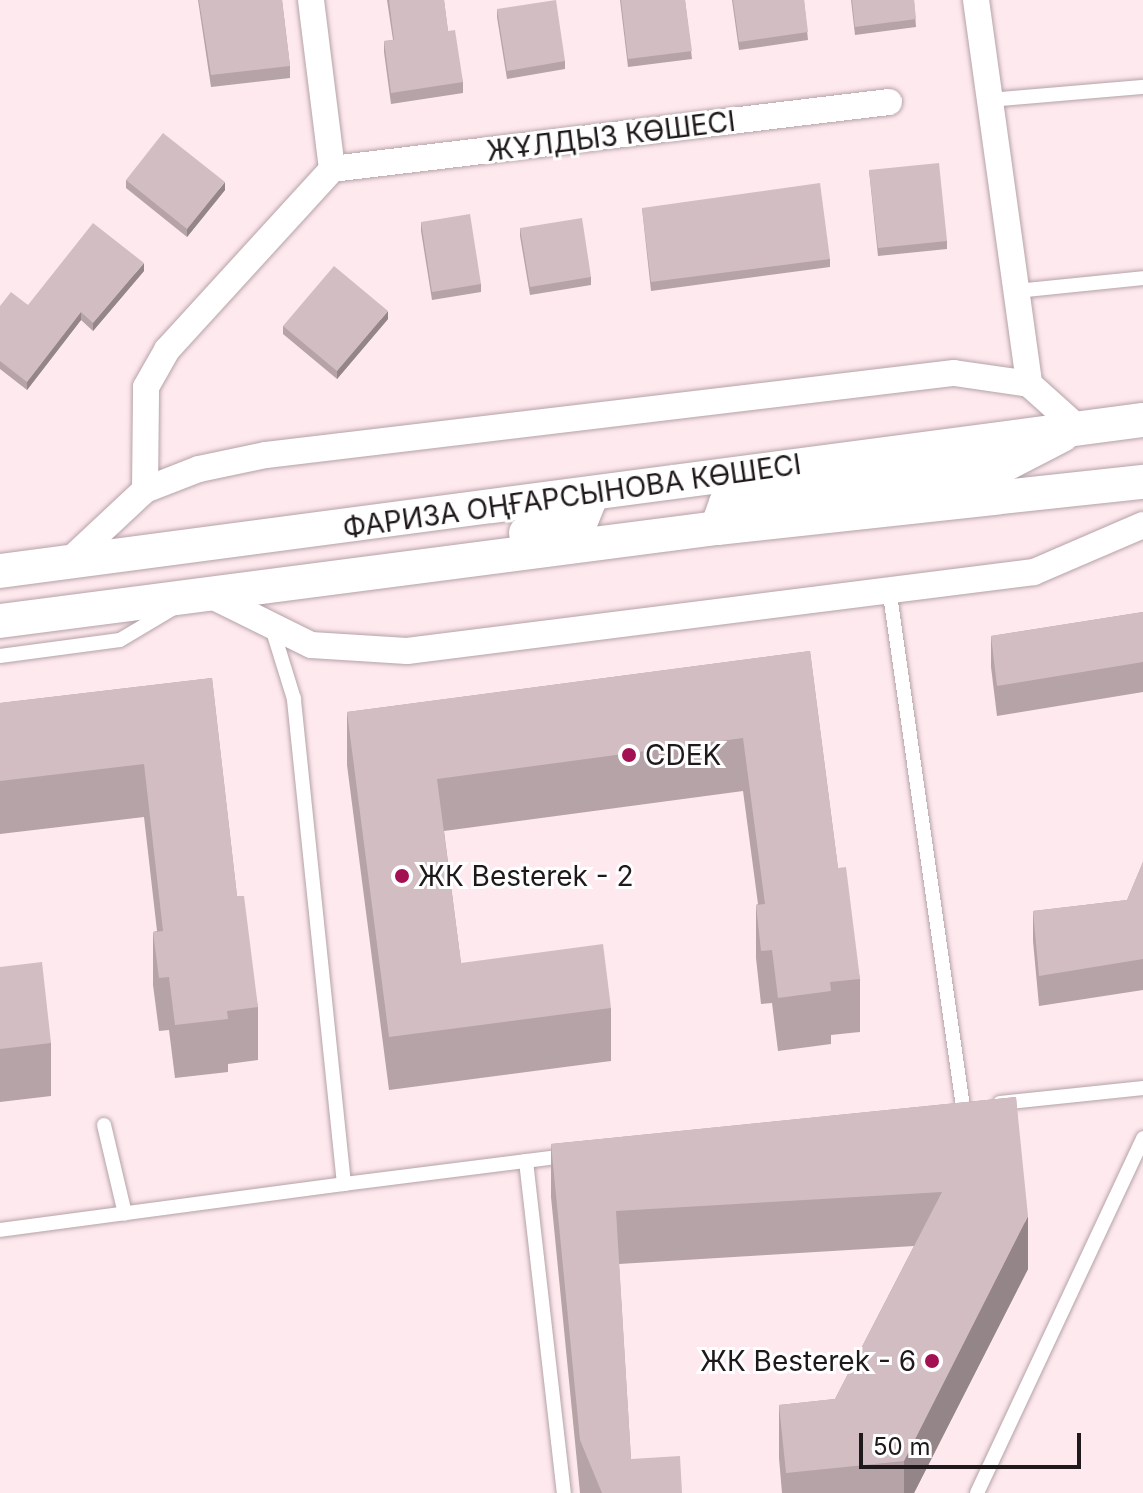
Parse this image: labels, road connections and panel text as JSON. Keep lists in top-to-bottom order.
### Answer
{
  "streets": {
    "street": ["ЖҰЛДЫЗ КӨШЕСІ", "ФАРИЗА ОҢҒАРСЫНОВА КӨШЕСІ"]
  },
  "places": ["CDEK", "ЖК Besterek - 2", "ЖК Besterek - 6"],
  "scale_bar": "50 m"
}
